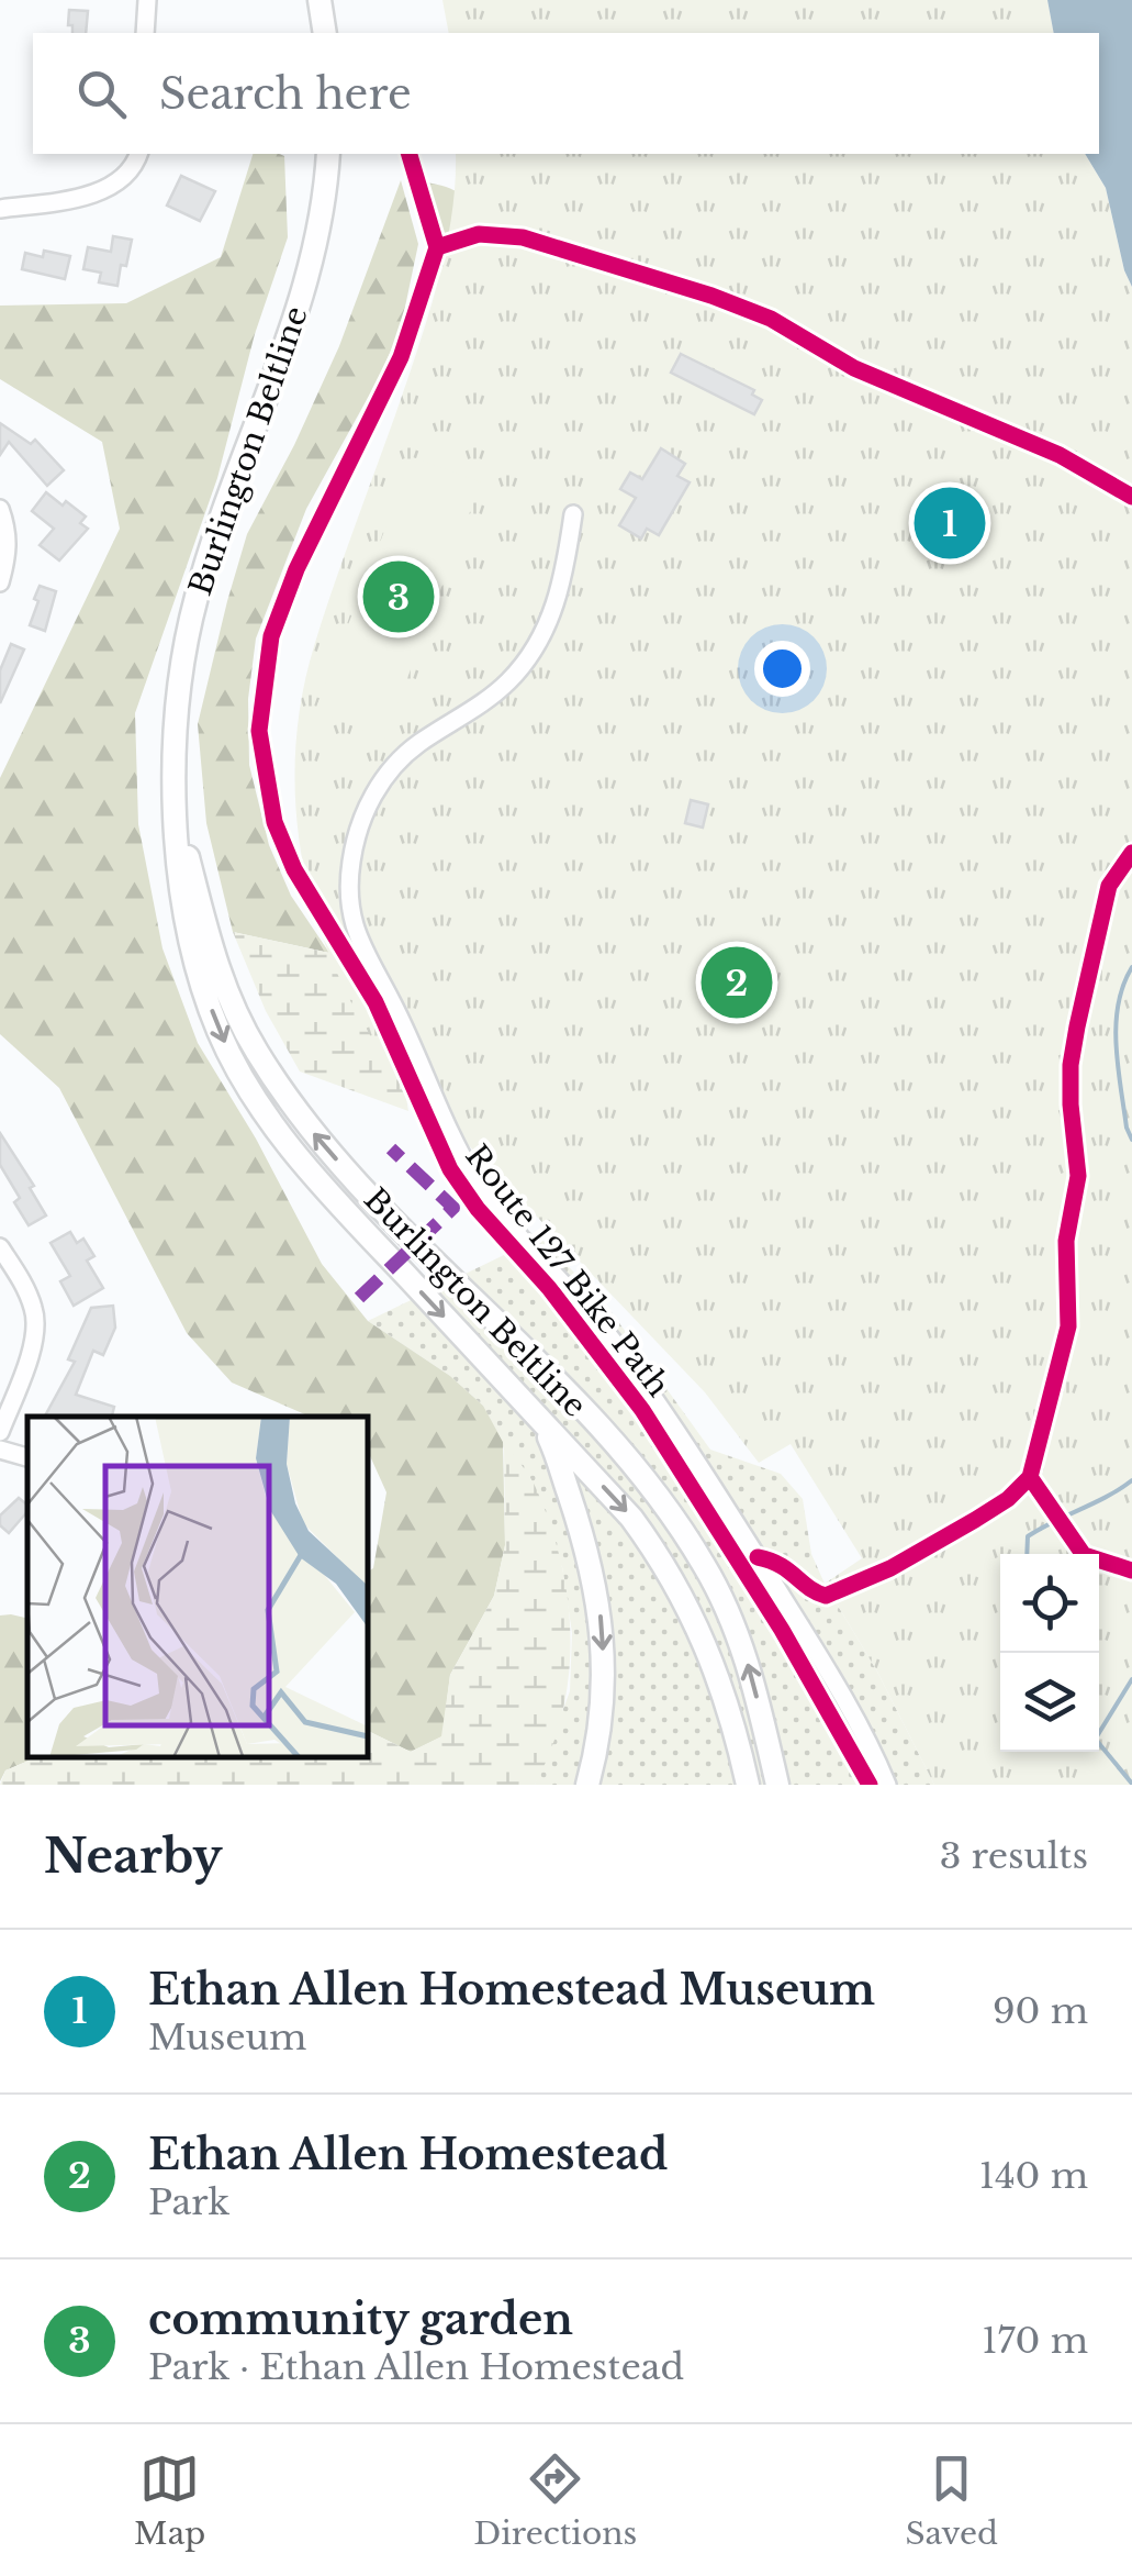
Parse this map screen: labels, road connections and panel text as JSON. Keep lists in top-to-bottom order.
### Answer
{
  "streets": {
    "main road": ["Burlington Beltline"],
    "cycle path": ["Route 127 Bike Path"]
  },
  "page": {
    "search": "Search here",
    "pins": ["1", "3", "2"],
    "heading": ["Nearby", "3 results"],
    "list": [
      {
        "mark": "1",
        "name": "Ethan Allen Homestead Museum",
        "note": "Museum",
        "value": "90 m"
      },
      {
        "mark": "2",
        "name": "Ethan Allen Homestead",
        "note": "Park",
        "value": "140 m"
      },
      {
        "mark": "3",
        "name": "community garden",
        "note": "Park · Ethan Allen Homestead",
        "value": "170 m"
      }
    ],
    "nav": ["Map", "Directions", "Saved"]
  }
}
